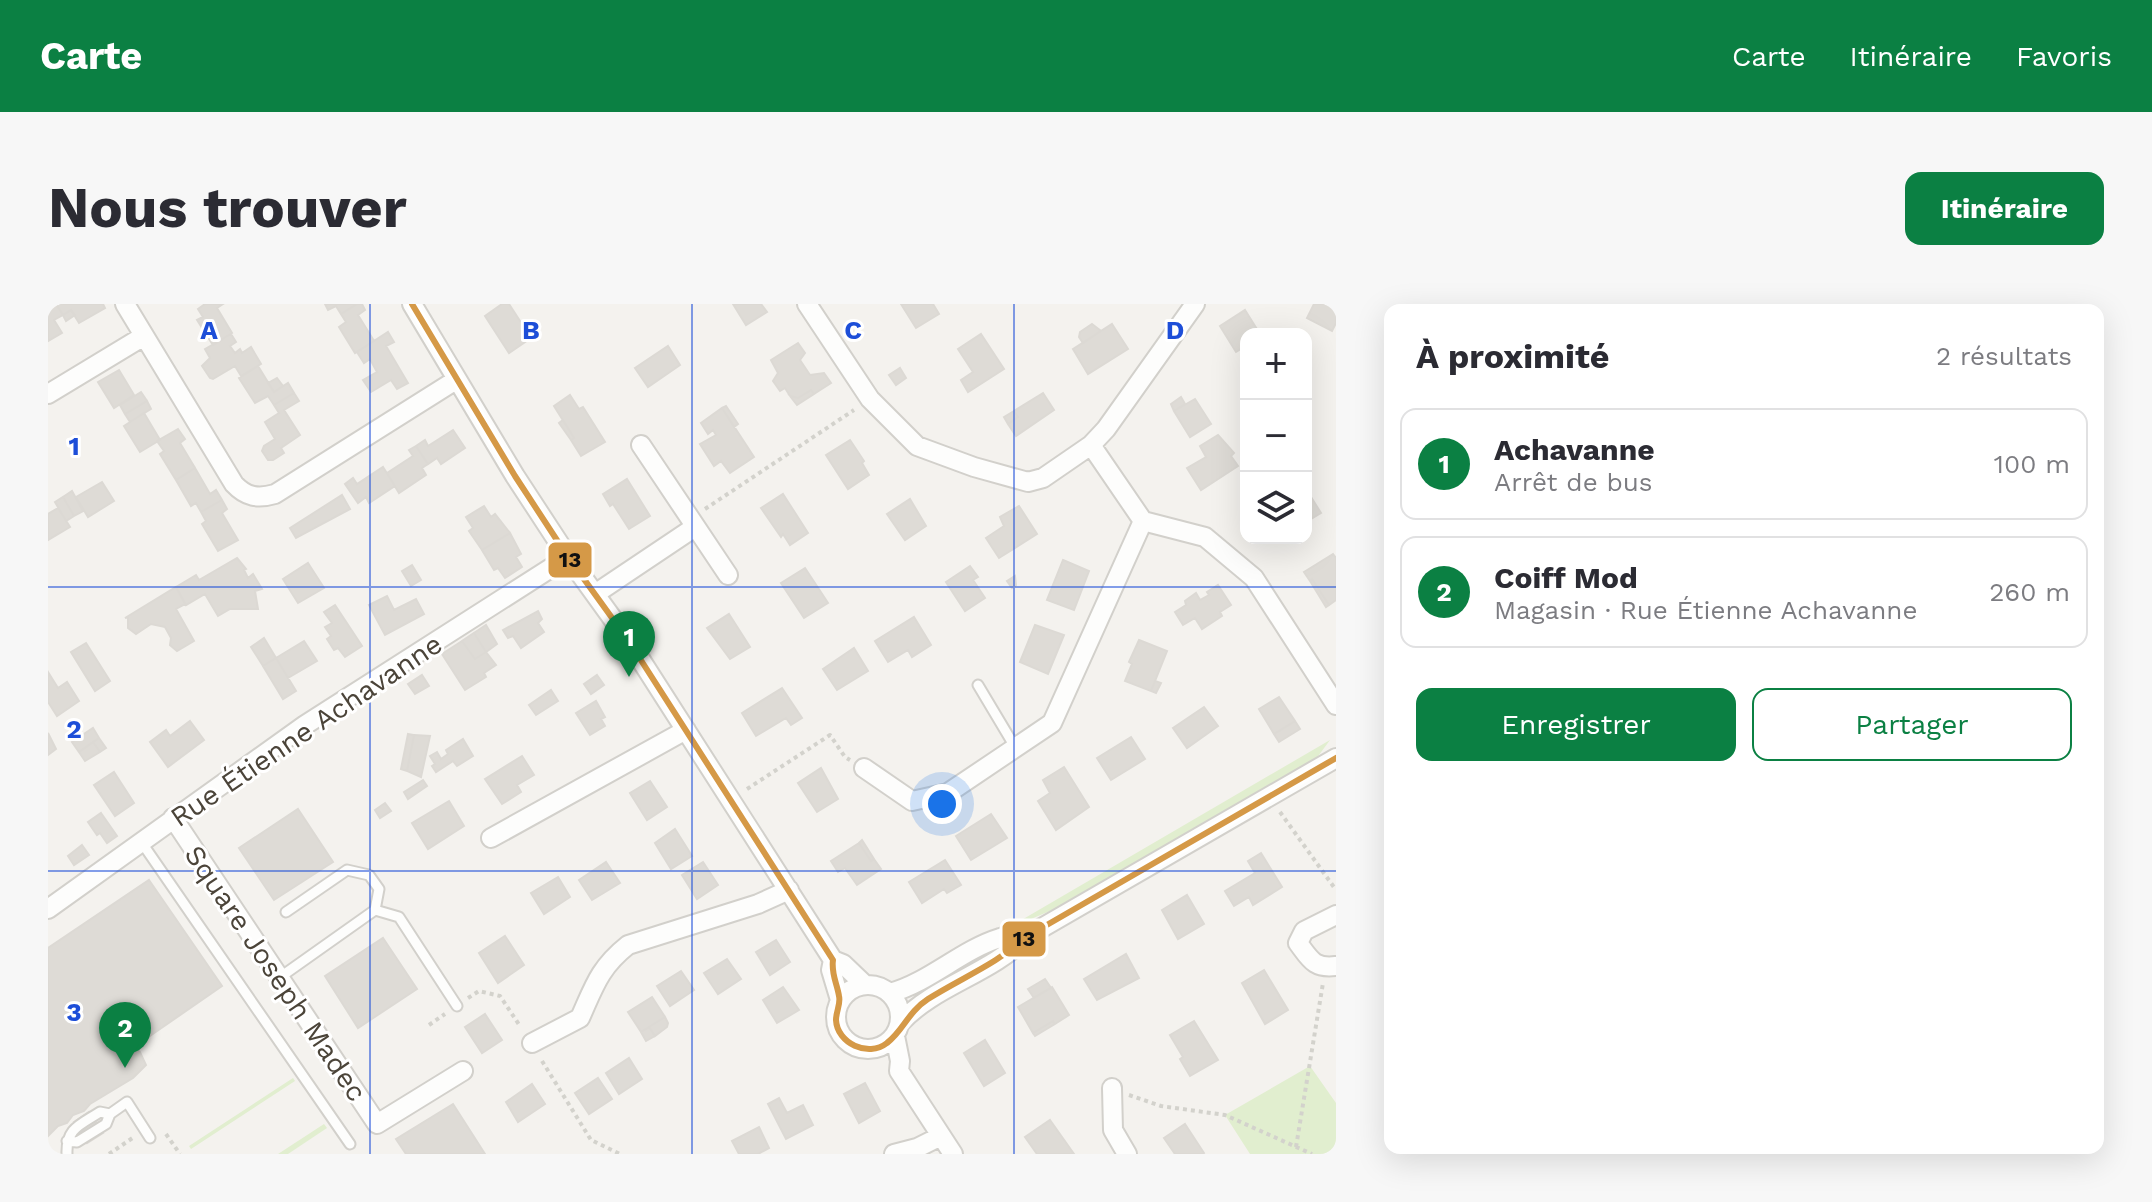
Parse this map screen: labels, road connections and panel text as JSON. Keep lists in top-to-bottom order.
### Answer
{
  "streets": {
    "street": ["Rue Étienne Achavanne", "Square Joseph Madec"]
  },
  "crossings": [
    ["Rue Étienne Achavanne", "Square Joseph Madec"]
  ],
  "lines": ["transit line 13"],
  "page": {
    "header": "Carte",
    "nav": ["Carte", "Itinéraire", "Favoris"],
    "buttons": [
      "Itinéraire",
      ["Enregistrer", "Partager"]
    ],
    "title": "Nous trouver",
    "heading": ["À proximité", "2 résultats"],
    "map_buttons": ["+", "−"],
    "list": [
      {
        "mark": "1",
        "name": "Achavanne",
        "note": "Arrêt de bus",
        "value": "100 m"
      },
      {
        "mark": "2",
        "name": "Coiff Mod",
        "note": "Magasin · Rue Étienne Achavanne",
        "value": "260 m"
      }
    ],
    "pins": ["1", "2"]
  },
  "grid": {
    "columns": [
      "A",
      "B",
      "C",
      "D"
    ],
    "rows": ["1", "2", "3"]
  }
}
